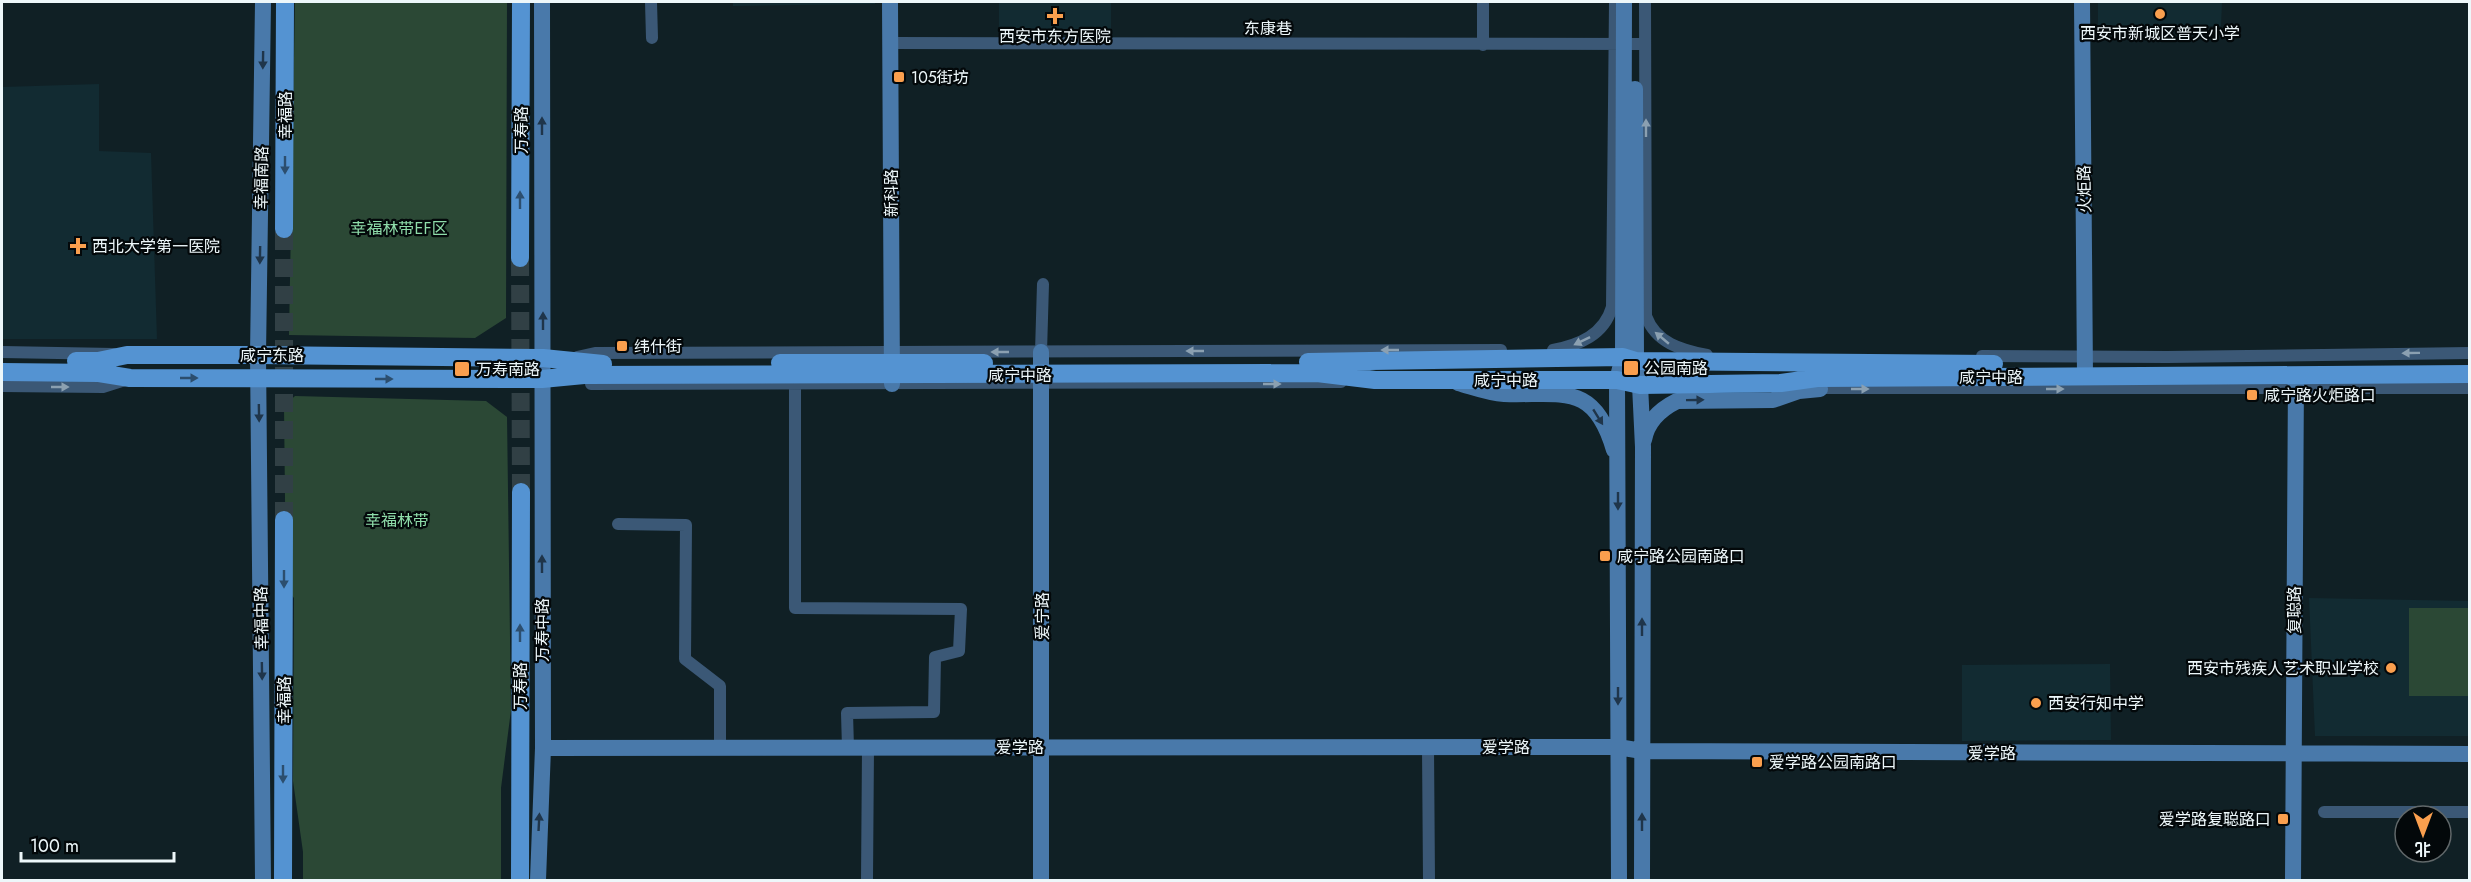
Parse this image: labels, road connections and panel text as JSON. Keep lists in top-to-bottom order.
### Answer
{
  "streets": {
    "main road": [
      "幸福路",
      "万寿路",
      "幸福南路",
      "火炬路",
      "新科路",
      "咸宁东路",
      "咸宁中路",
      "复聪路",
      "爱宁路",
      "幸福中路",
      "万寿中路",
      "爱学路"
    ],
    "street": ["东康巷"]
  },
  "crossings": [
    ["东康巷", "新科路"],
    ["幸福南路", "咸宁东路"],
    ["幸福南路", "幸福中路"],
    ["火炬路", "咸宁中路"],
    ["新科路", "咸宁中路"],
    ["咸宁东路", "咸宁中路"],
    ["咸宁东路", "幸福中路"],
    ["咸宁东路", "万寿中路"],
    ["咸宁中路", "复聪路"],
    ["咸宁中路", "爱宁路"],
    ["咸宁中路", "万寿中路"],
    ["复聪路", "爱学路"],
    ["爱宁路", "爱学路"],
    ["万寿中路", "爱学路"]
  ],
  "one_way": [
    "幸福路",
    "幸福南路",
    "幸福中路",
    "万寿中路"
  ],
  "parks": ["幸福林带EF区", "幸福林带"],
  "places": {
    "other": ["西安市新城区普天小学", "西安市残疾人艺术职业学校", "西安行知中学"],
    "health": ["西安市东方医院", "西北大学第一医院"],
    "transit": [
      "105街坊",
      "纬什街",
      "公园南路",
      "万寿南路",
      "咸宁路火炬路口",
      "咸宁路公园南路口",
      "爱学路公园南路口",
      "爱学路复聪路口"
    ]
  },
  "scale_bar": "100 m",
  "north": "bottom"
}
